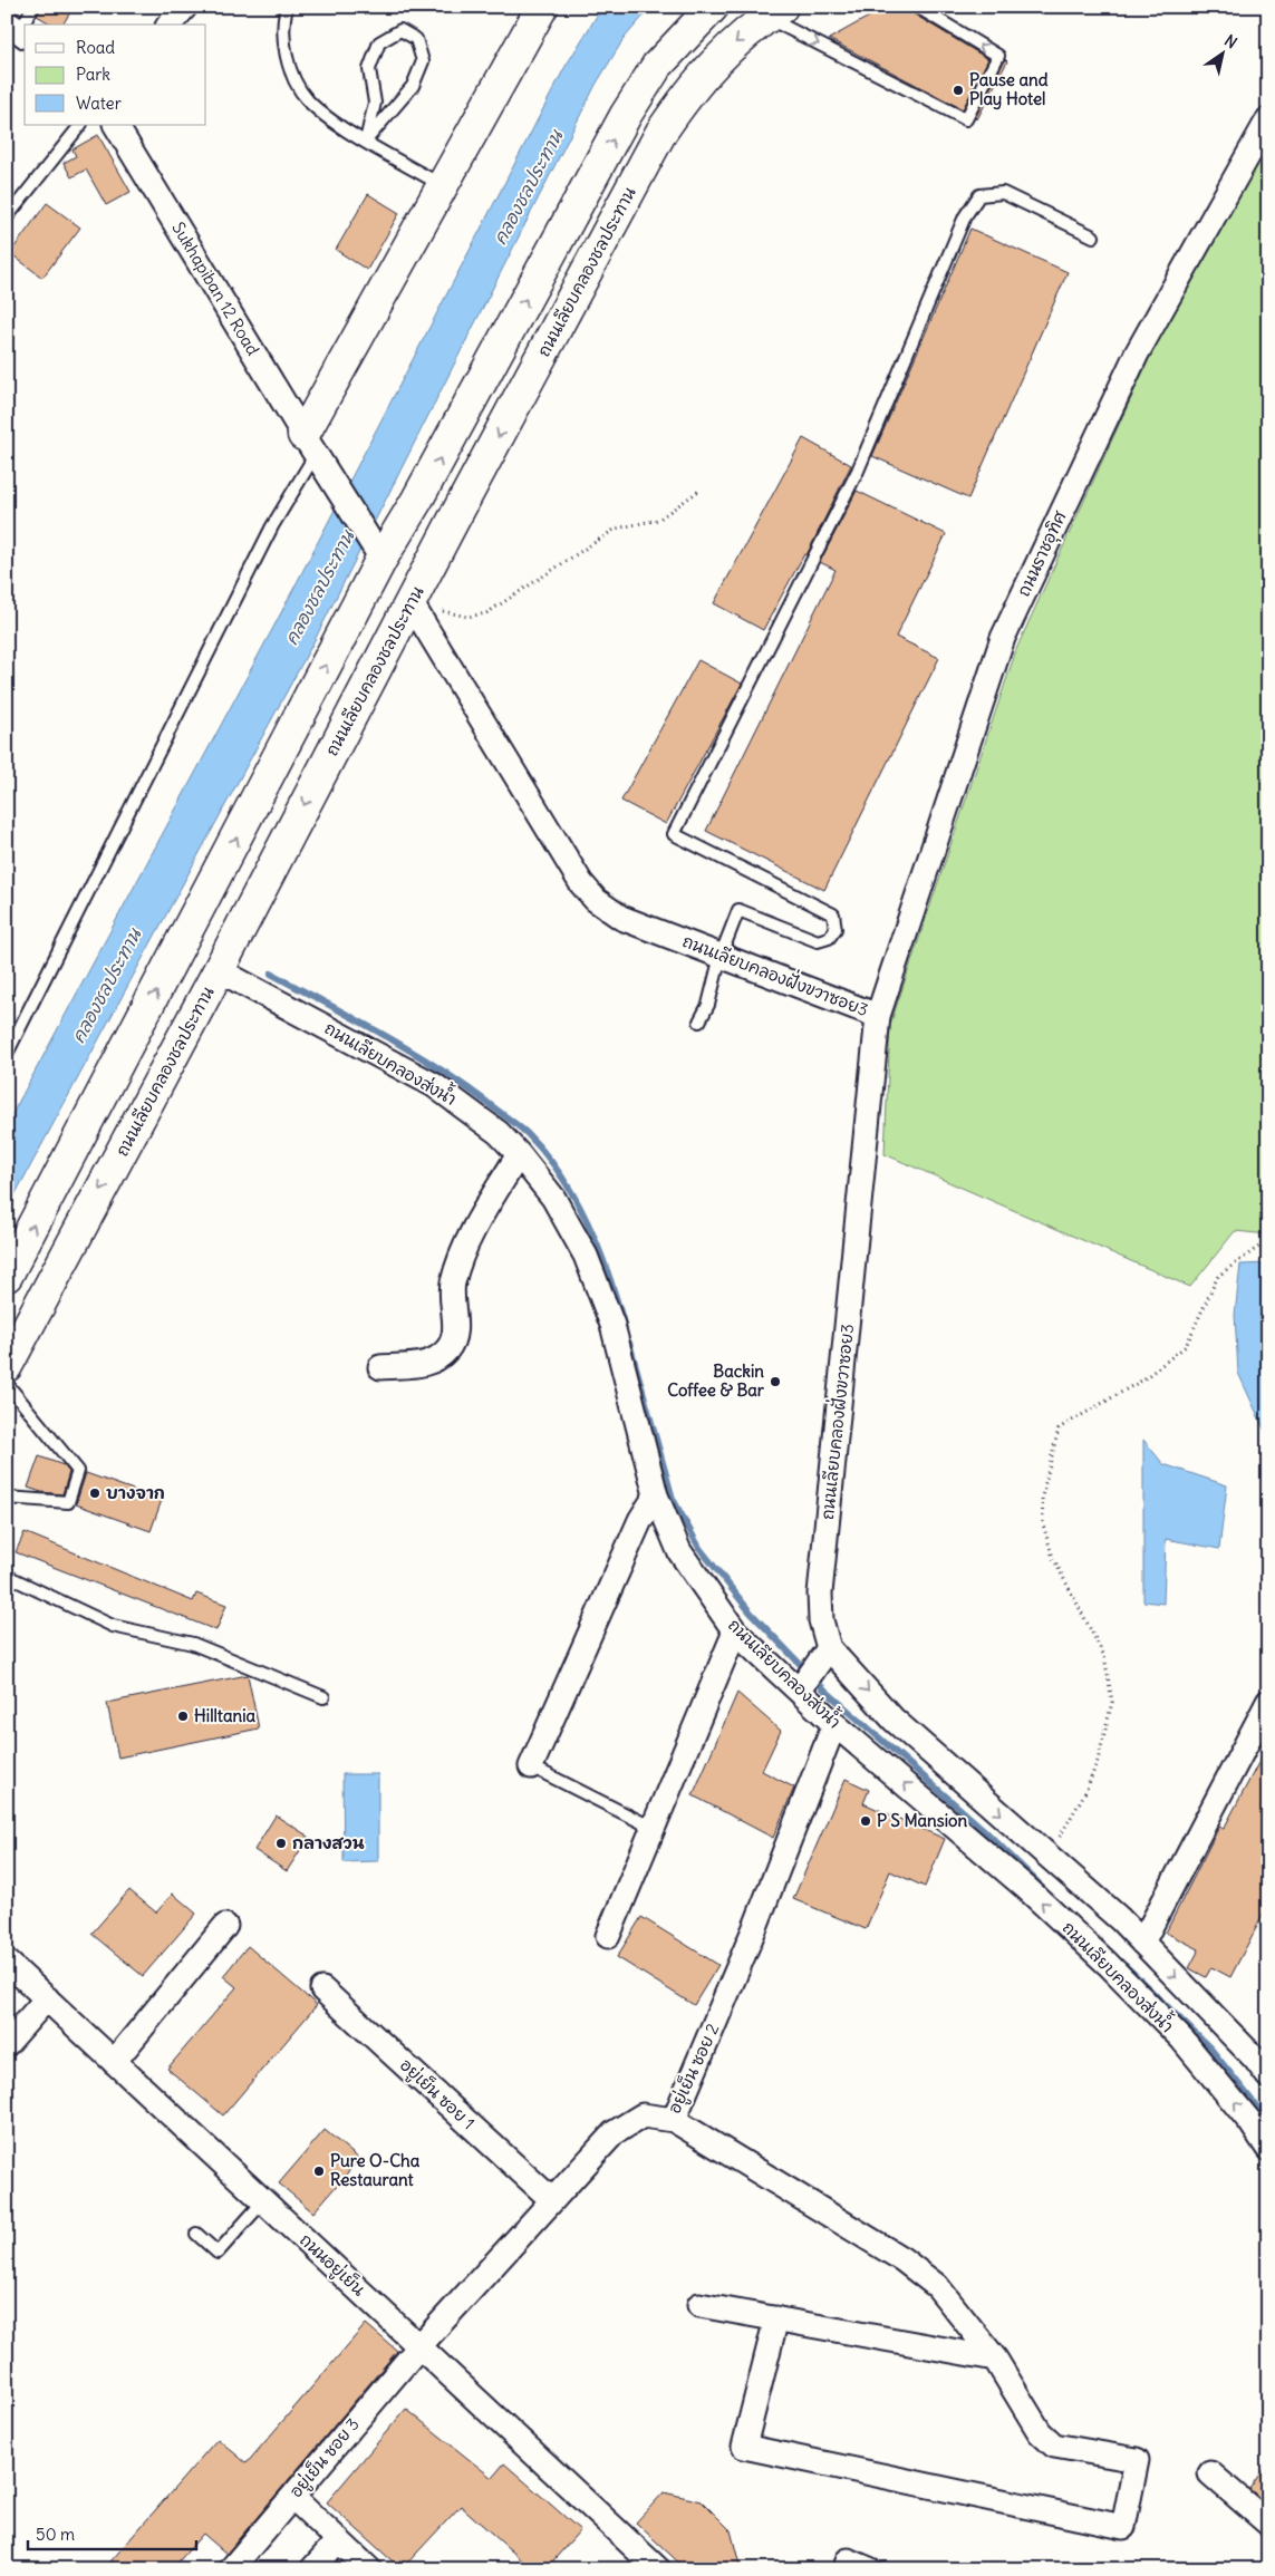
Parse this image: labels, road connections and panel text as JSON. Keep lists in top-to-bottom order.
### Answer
{
  "streets": {
    "main road": ["ถนนเลียบคลองชลประทาน"],
    "street": [
      "Sukhapiban 12 Road",
      "ถนนราชอุทิศ",
      "ถนนเลียบคลองฝั่งขวาซอย3",
      "ถนนเลียบคลองส่งน้ำ",
      "อยู่เย็น ซอย 2",
      "อยู่เย็น ซอย 1",
      "ถนนอยู่เย็น",
      "อยู่เย็น ซอย 3"
    ]
  },
  "crossings": [
    ["ถนนเลียบคลองชลประทาน", "ถนนเลียบคลองฝั่งขวาซอย3"],
    ["ถนนเลียบคลองชลประทาน", "ถนนเลียบคลองส่งน้ำ"],
    ["ถนนราชอุทิศ", "ถนนเลียบคลองฝั่งขวาซอย3"],
    ["ถนนเลียบคลองส่งน้ำ", "อยู่เย็น ซอย 2"],
    ["อยู่เย็น ซอย 2", "อยู่เย็น ซอย 1"],
    ["อยู่เย็น ซอย 2", "ถนนอยู่เย็น"],
    ["อยู่เย็น ซอย 2", "อยู่เย็น ซอย 3"],
    ["ถนนอยู่เย็น", "อยู่เย็น ซอย 3"]
  ],
  "water": ["คลองชลประทาน"],
  "places": [
    "Pause and Play Hotel",
    "Backin Coffee & Bar",
    "บางจาก",
    "Hilltania",
    "P S Mansion",
    "กลางสวน",
    "Pure O-Cha Restaurant"
  ],
  "legend": ["Road", "Park", "Water"],
  "scale_bar": "50 m",
  "north": "top right"
}
